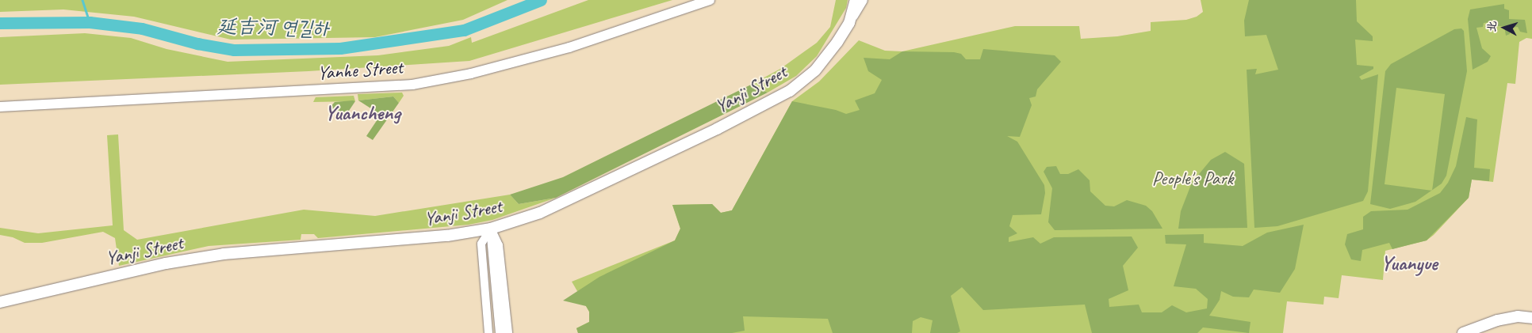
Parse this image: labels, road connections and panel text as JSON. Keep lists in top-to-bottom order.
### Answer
{
  "streets": {
    "main road": ["Yanji Street"],
    "street": ["Yanhe Street"]
  },
  "districts": ["Yuancheng", "Yuanyue"],
  "water": ["延吉河 연길하"],
  "parks": ["People's Park"],
  "north": "left"
}
